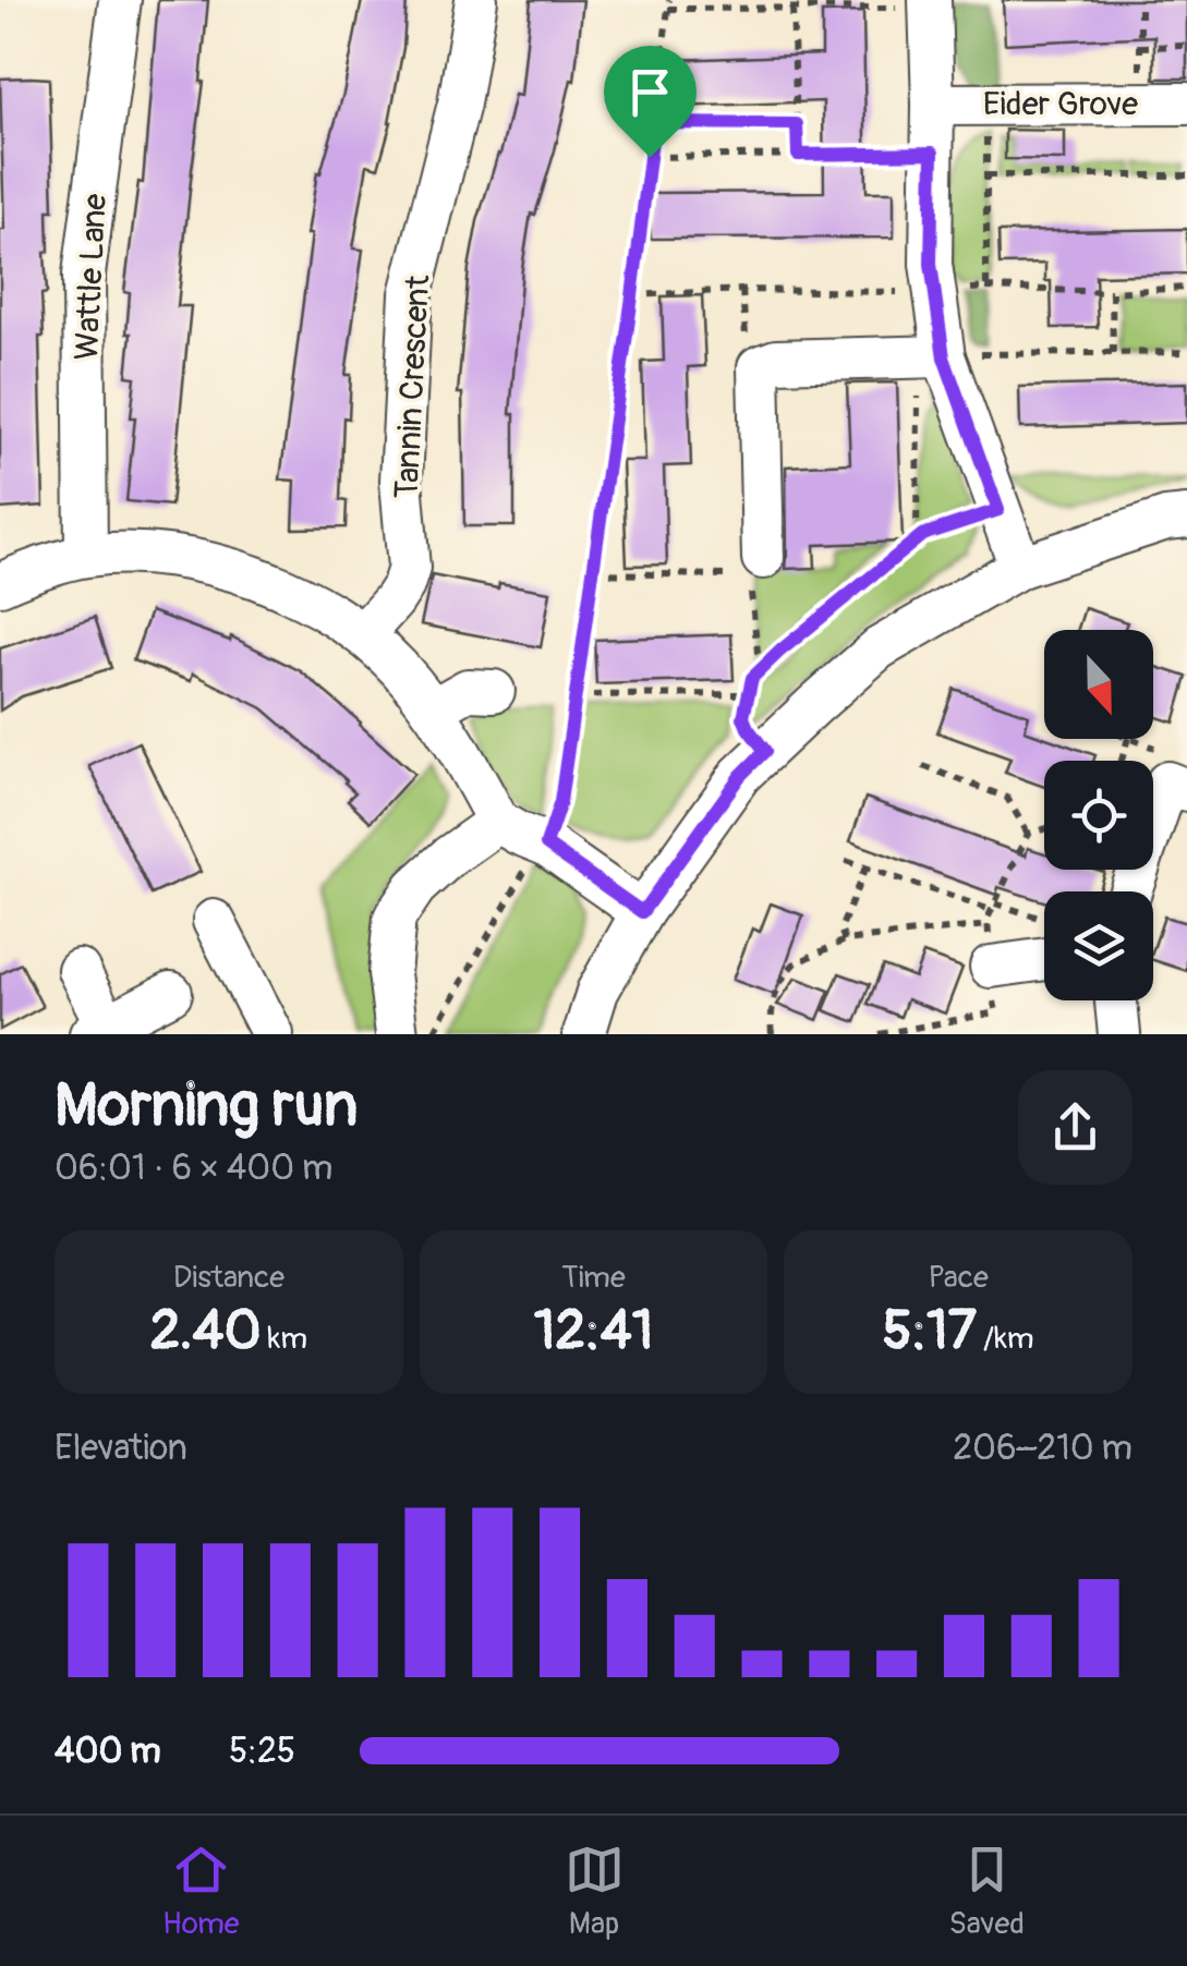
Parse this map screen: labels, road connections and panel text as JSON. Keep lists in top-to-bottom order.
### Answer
{
  "streets": {
    "street": ["Eider Grove", "Wattle Lane", "Tannin Crescent"]
  },
  "north": "bottom",
  "page": {
    "heading": ["Morning run", "06:01 · 6 × 400 m"],
    "stats": [
      ["Distance", "2.40 km"],
      ["Time", "12:41"],
      ["Pace", "5:17 /km"]
    ],
    "chart": ["Elevation", "206–210 m"],
    "list": [
      {
        "name": "400 m",
        "note": "5:25"
      }
    ],
    "tabs": ["Home", "Map", "Saved"]
  }
}
